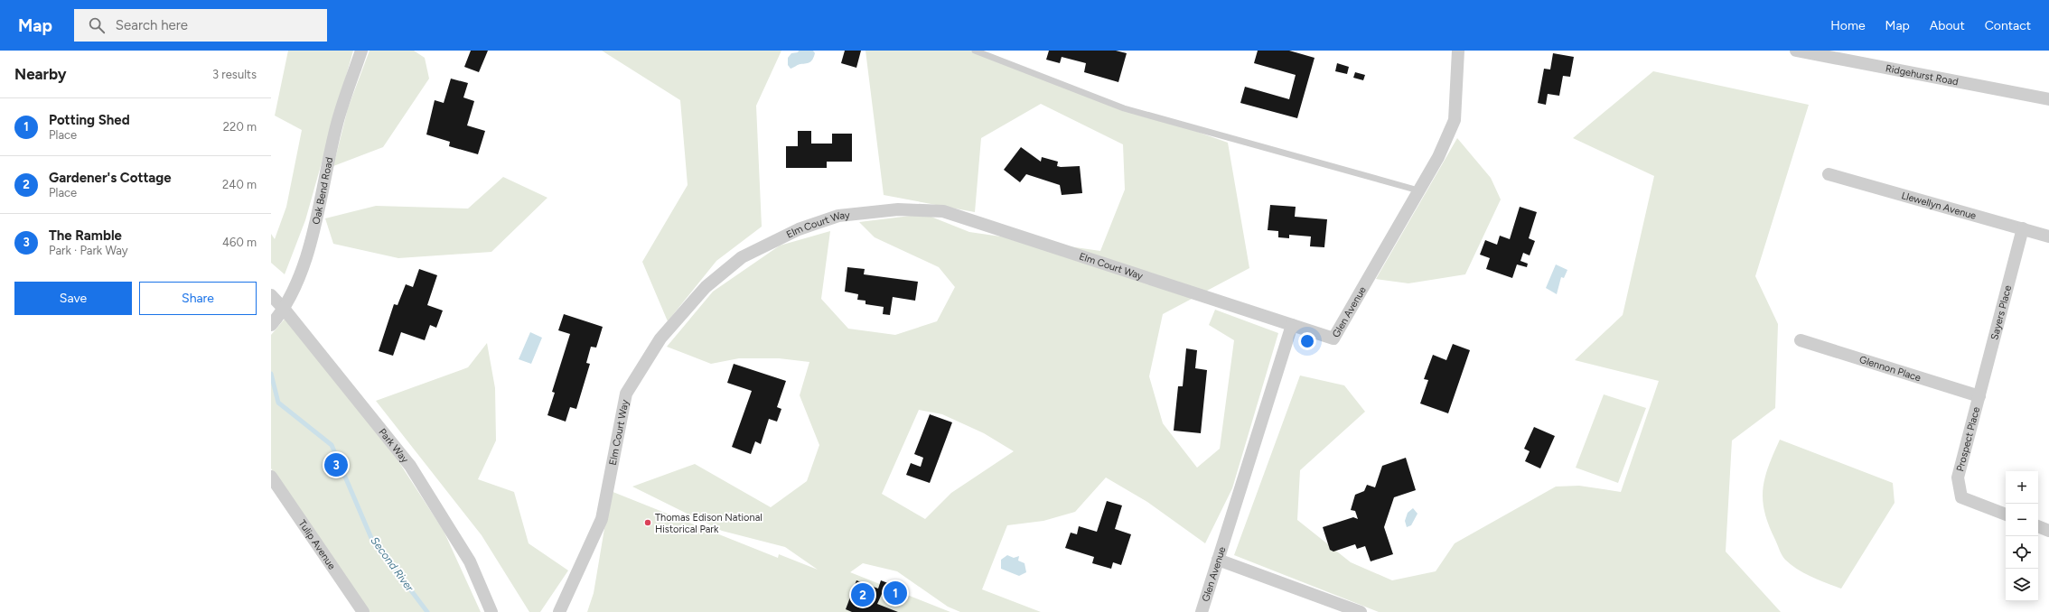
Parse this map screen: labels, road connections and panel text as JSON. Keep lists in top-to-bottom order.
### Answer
{
  "streets": {
    "street": [
      "Ridgehurst Road",
      "Oak Bend Road",
      "Llewellyn Avenue",
      "Elm Court Way",
      "Glen Avenue",
      "Sayers Place",
      "Glennon Place",
      "Prospect Place",
      "Park Way",
      "Tulip Avenue"
    ]
  },
  "crossings": [
    ["Oak Bend Road", "Park Way"],
    ["Llewellyn Avenue", "Sayers Place"],
    ["Elm Court Way", "Glen Avenue"],
    ["Sayers Place", "Glennon Place"],
    ["Sayers Place", "Prospect Place"],
    ["Glennon Place", "Prospect Place"]
  ],
  "water": ["Second River"],
  "places": ["Thomas Edison National Historical Park"],
  "page": {
    "header": "Map",
    "search": "Search here",
    "nav": [
      "Home",
      "Map",
      "About",
      "Contact"
    ],
    "heading": ["Nearby", "3 results"],
    "list": [
      {
        "mark": "1",
        "name": "Potting Shed",
        "note": "Place",
        "value": "220 m"
      },
      {
        "mark": "2",
        "name": "Gardener's Cottage",
        "note": "Place",
        "value": "240 m"
      },
      {
        "mark": "3",
        "name": "The Ramble",
        "note": "Park · Park Way",
        "value": "460 m"
      }
    ],
    "buttons": ["Save", "Share"],
    "pins": ["3", "1", "2"],
    "map_buttons": ["+", "−"]
  }
}
